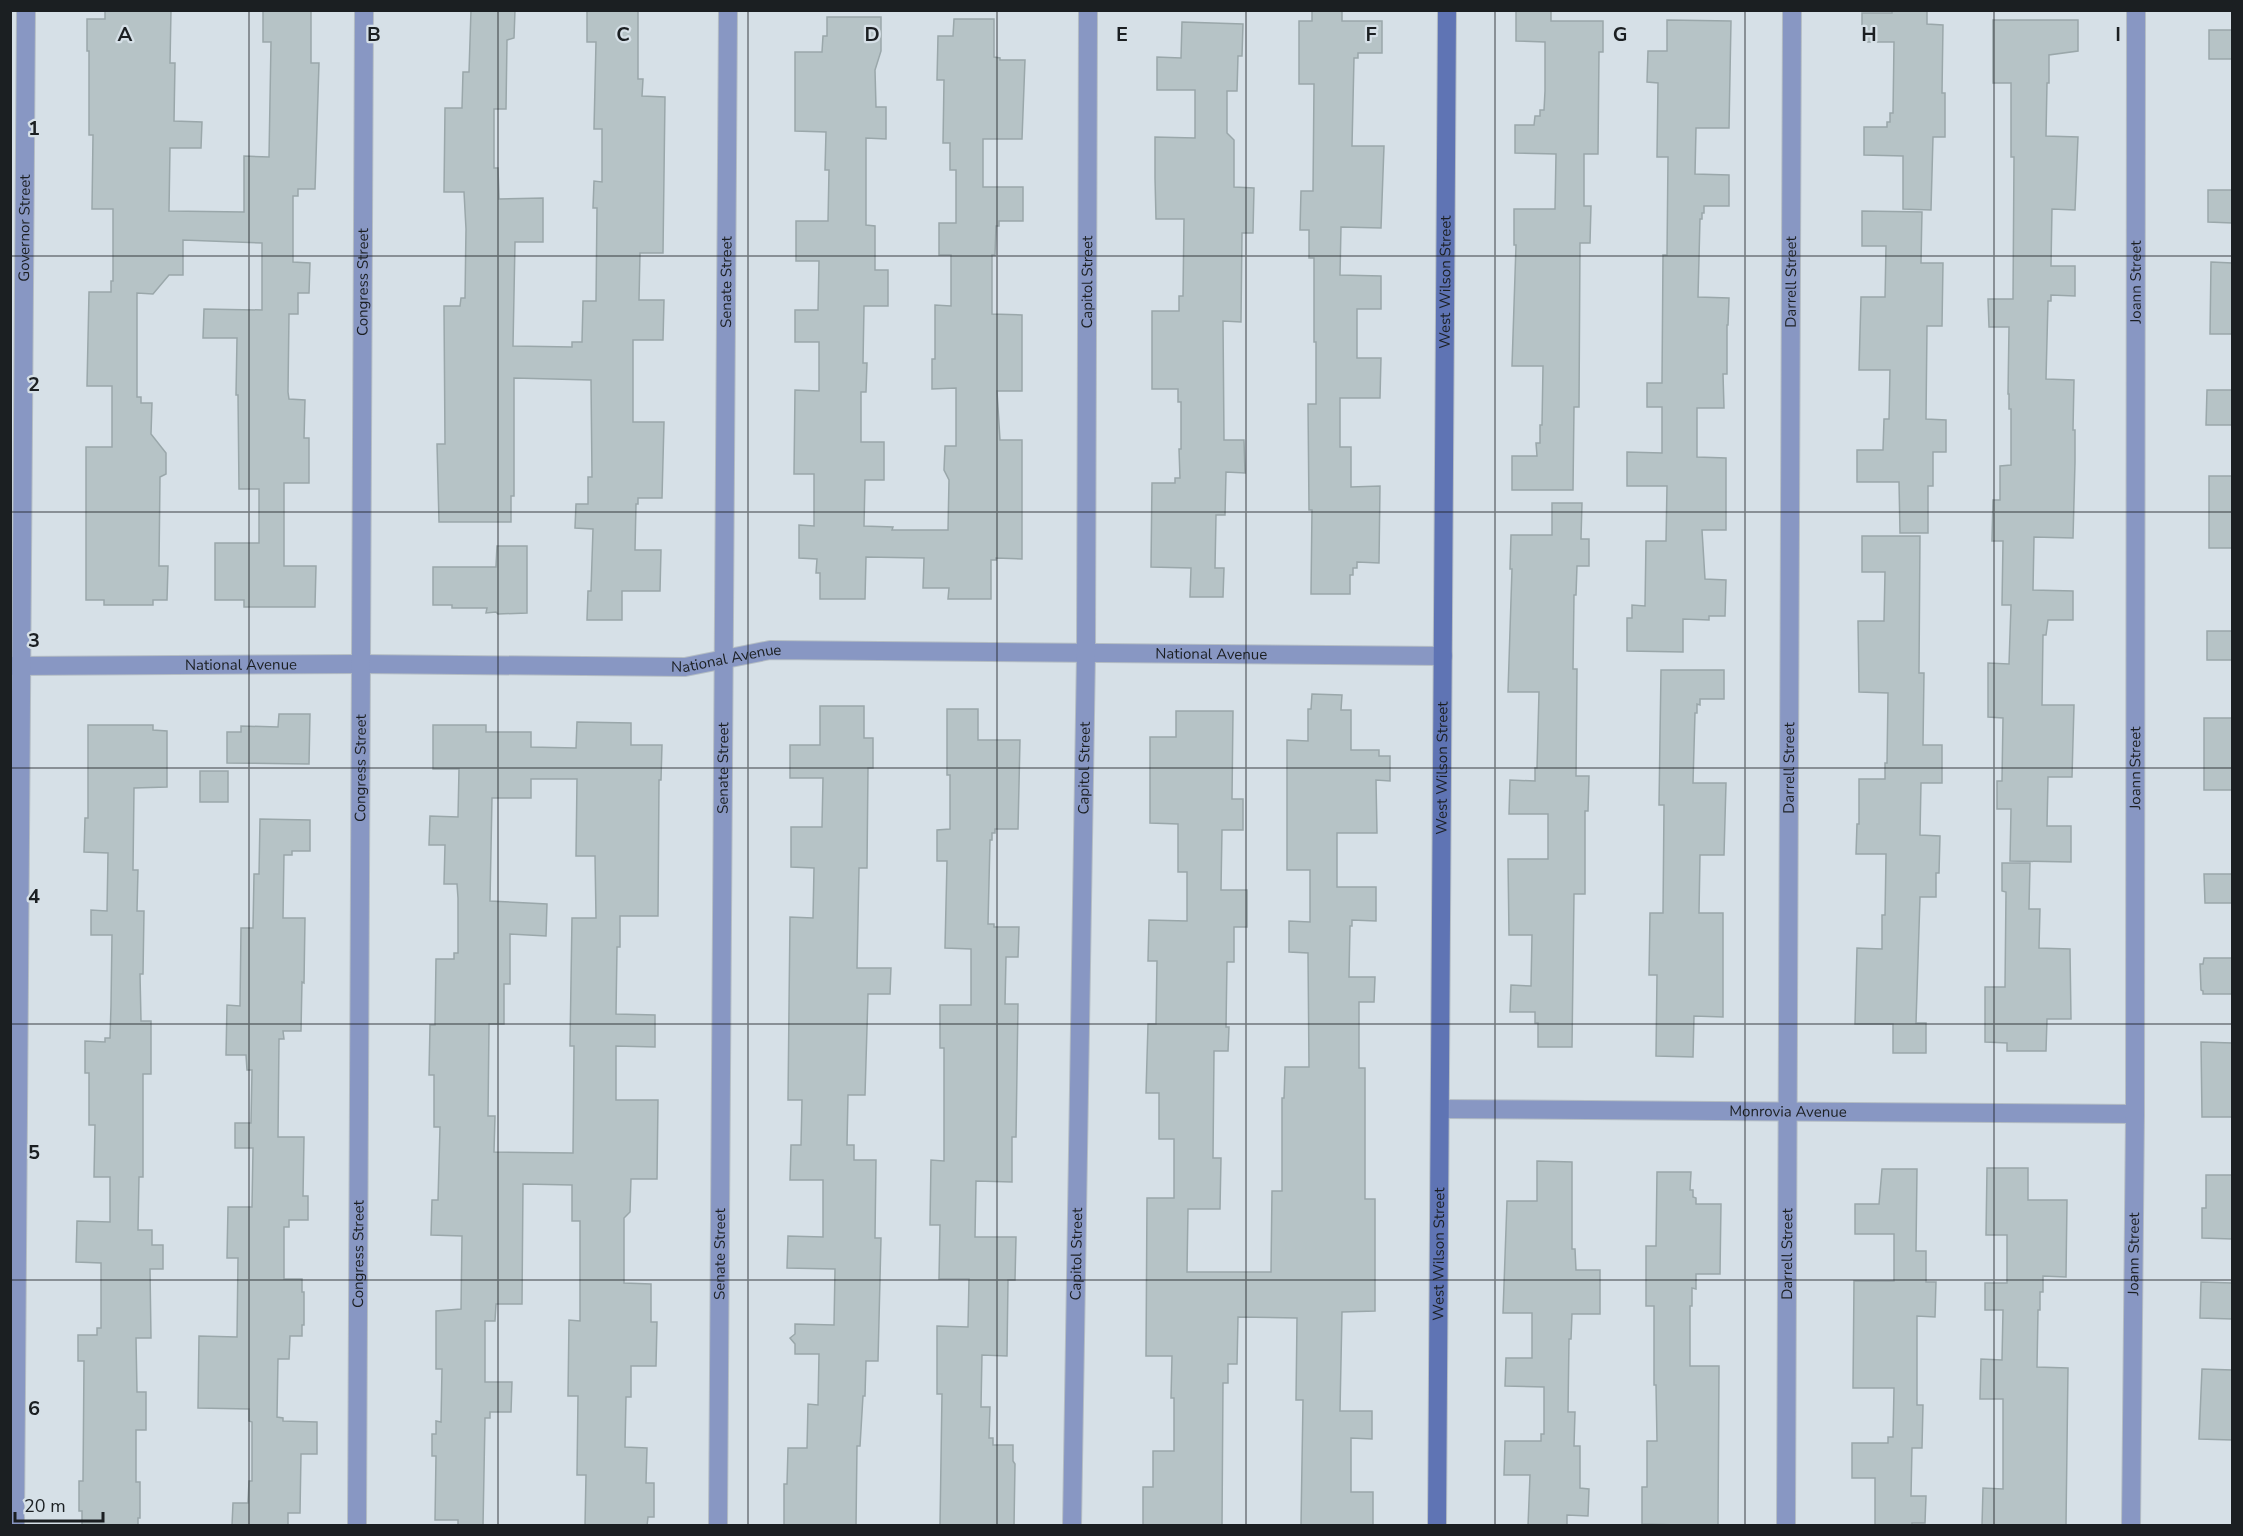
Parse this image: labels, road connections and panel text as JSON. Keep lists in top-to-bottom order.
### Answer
{
  "streets": {
    "street": [
      "Governor Street",
      "Congress Street",
      "Senate Street",
      "Capitol Street",
      "West Wilson Street",
      "Darrell Street",
      "Joann Street",
      "National Avenue",
      "Monrovia Avenue"
    ]
  },
  "crossings": [
    ["Governor Street", "National Avenue"],
    ["Congress Street", "National Avenue"],
    ["Senate Street", "National Avenue"],
    ["Capitol Street", "National Avenue"],
    ["West Wilson Street", "National Avenue"],
    ["West Wilson Street", "Monrovia Avenue"],
    ["Darrell Street", "Monrovia Avenue"],
    ["Joann Street", "Monrovia Avenue"]
  ],
  "scale_bar": "20 m",
  "grid": {
    "columns": [
      "A",
      "B",
      "C",
      "D",
      "E",
      "F",
      "G",
      "H",
      "I"
    ],
    "rows": [
      "1",
      "2",
      "3",
      "4",
      "5",
      "6"
    ]
  }
}
